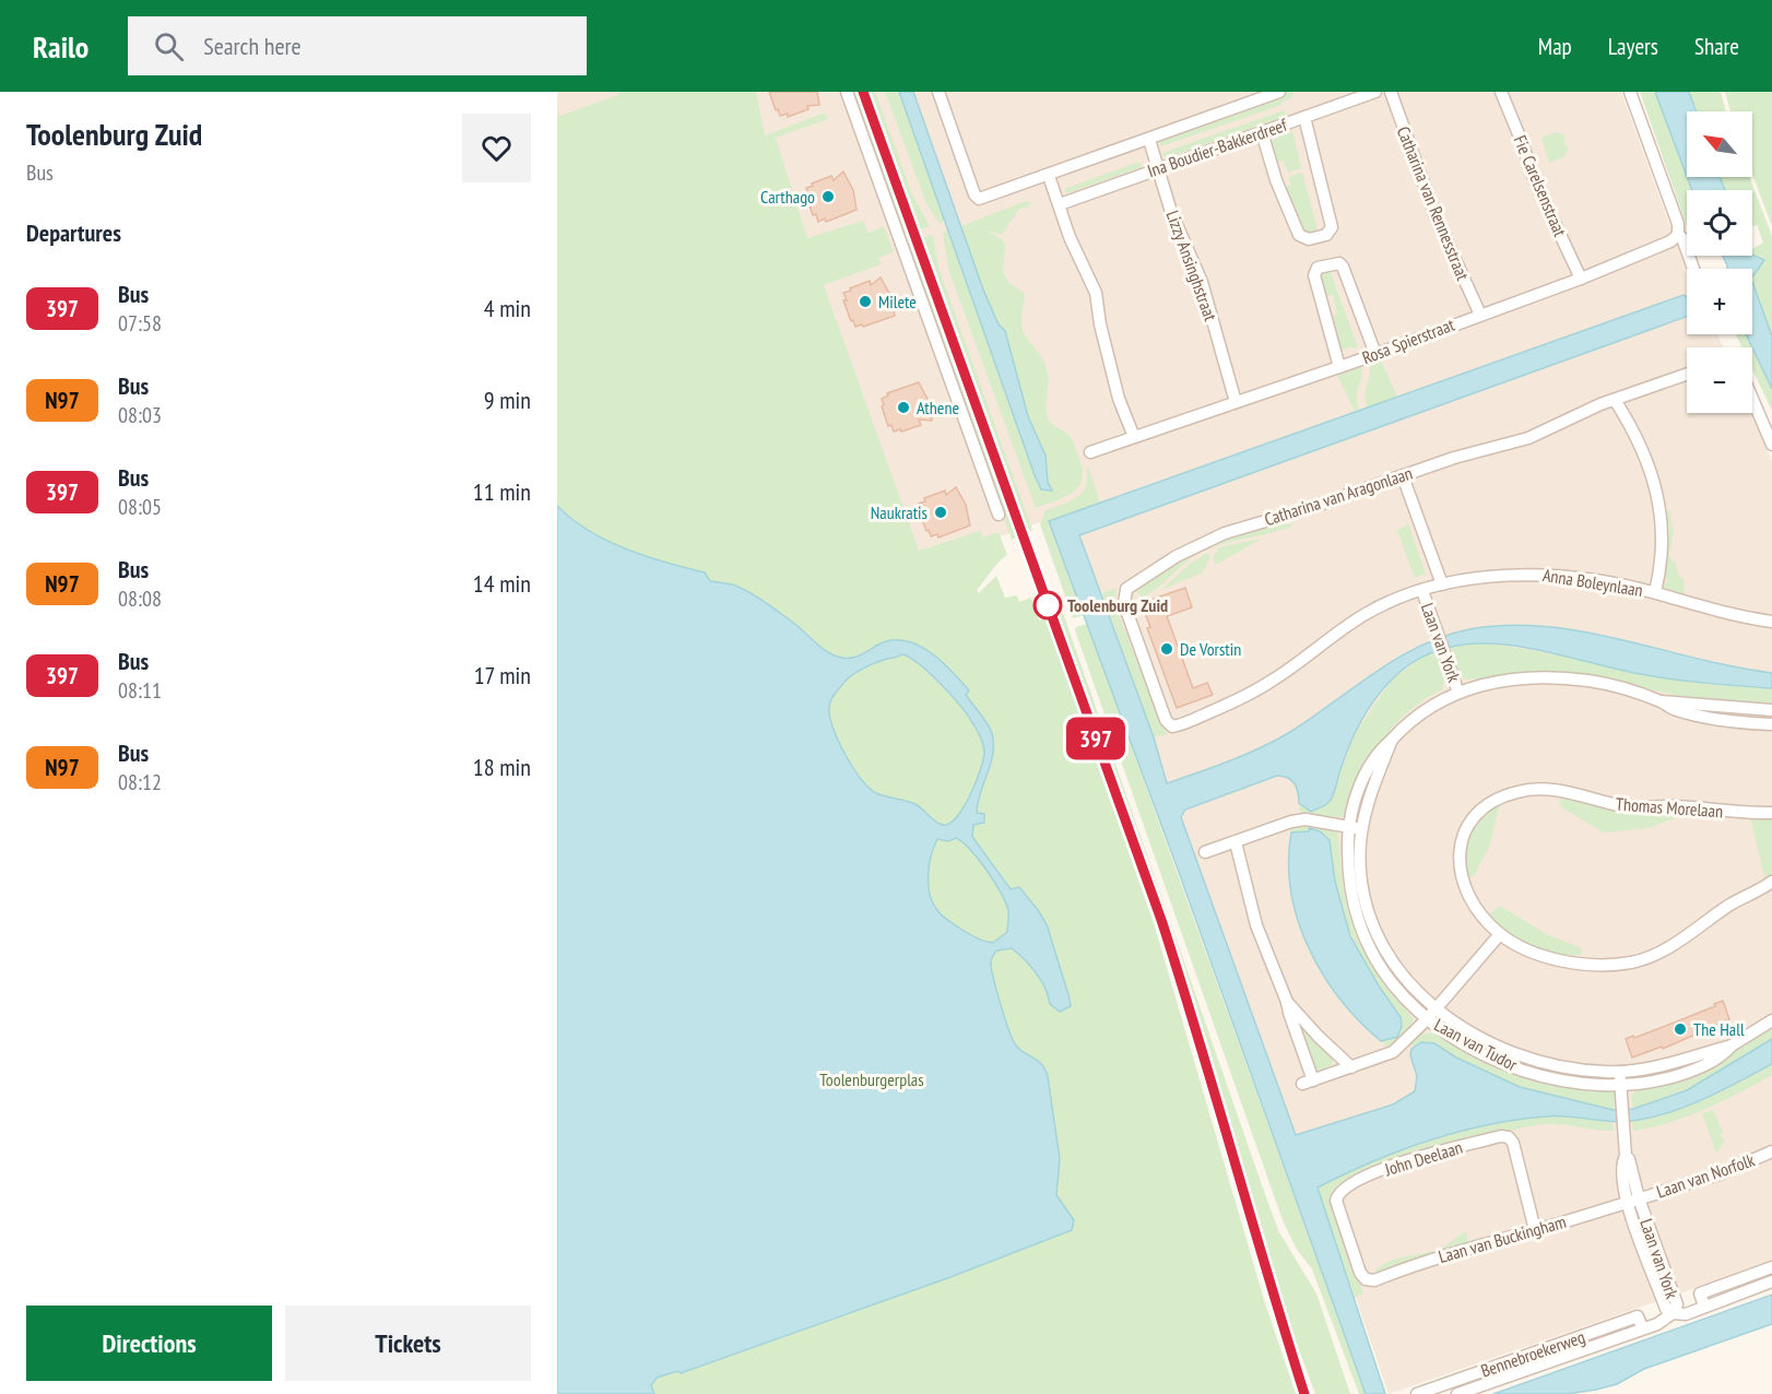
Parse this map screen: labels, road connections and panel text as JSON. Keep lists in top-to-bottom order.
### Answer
{
  "streets": {
    "street": [
      "Ina Boudier-Bakkerdreef",
      "Fie Carelsenstraat",
      "Catharina van Rennesstraat",
      "Lizzy Ansinghstraat",
      "Rosa Spierstraat",
      "Catharina van Aragonlaan",
      "Anna Boleynlaan",
      "Laan van York",
      "Thomas Morelaan",
      "Laan van Tudor",
      "John Deelaan",
      "Laan van Norfolk",
      "Laan van Buckingham",
      "Bennebroekerweg"
    ]
  },
  "crossings": [
    ["Ina Boudier-Bakkerdreef", "Lizzy Ansinghstraat"],
    ["Fie Carelsenstraat", "Rosa Spierstraat"],
    ["Catharina van Rennesstraat", "Rosa Spierstraat"],
    ["Lizzy Ansinghstraat", "Rosa Spierstraat"],
    ["Catharina van Aragonlaan", "Anna Boleynlaan"],
    ["Anna Boleynlaan", "Laan van York"],
    ["Laan van York", "Laan van Tudor"],
    ["Laan van York", "Laan van Norfolk"],
    ["Laan van York", "Laan van Buckingham"],
    ["Laan van York", "Bennebroekerweg"],
    ["John Deelaan", "Laan van Buckingham"],
    ["Laan van Norfolk", "Laan van Buckingham"]
  ],
  "parks": ["Toolenburgerplas"],
  "places": [
    "Carthago",
    "Milete",
    "Athene",
    "Naukratis",
    "Toolenburg Zuid",
    "De Vorstin",
    "The Hall"
  ],
  "lines": ["bus line 397"],
  "north": "top left",
  "page": {
    "header": "Railo",
    "search": "Search here",
    "nav": ["Map", "Layers", "Share"],
    "heading": [
      ["Toolenburg Zuid", "Bus"],
      "Departures"
    ],
    "on_map": "397",
    "map_buttons": ["+", "−"],
    "list": [
      {
        "mark": "397",
        "name": "Bus",
        "note": "07:58",
        "value": "4 min"
      },
      {
        "mark": "N97",
        "name": "Bus",
        "note": "08:03",
        "value": "9 min"
      },
      {
        "mark": "397",
        "name": "Bus",
        "note": "08:05",
        "value": "11 min"
      },
      {
        "mark": "N97",
        "name": "Bus",
        "note": "08:08",
        "value": "14 min"
      },
      {
        "mark": "397",
        "name": "Bus",
        "note": "08:11",
        "value": "17 min"
      },
      {
        "mark": "N97",
        "name": "Bus",
        "note": "08:12",
        "value": "18 min"
      }
    ],
    "buttons": ["Directions", "Tickets"]
  }
}
